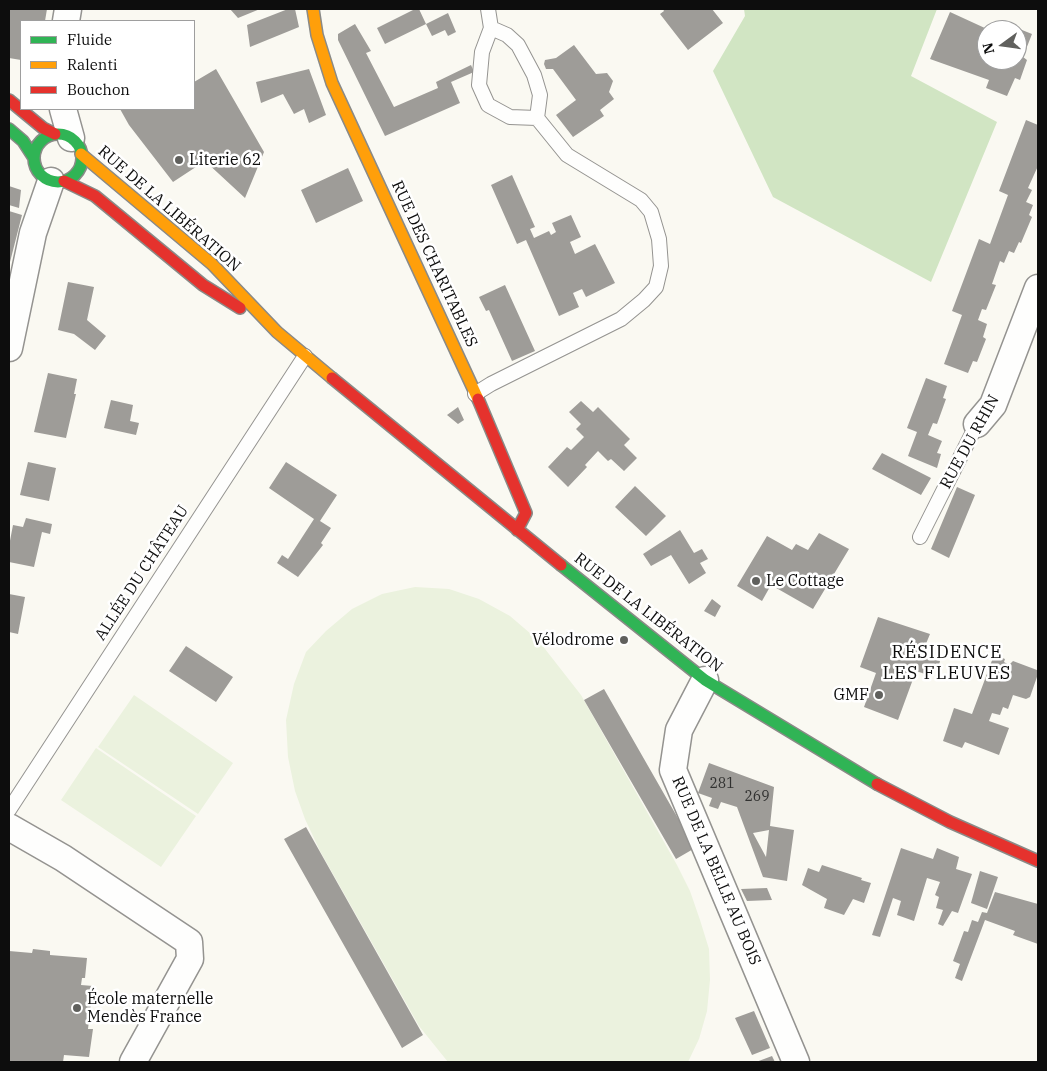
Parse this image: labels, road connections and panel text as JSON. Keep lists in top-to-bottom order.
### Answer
{
  "streets": {
    "main road": ["RUE DE LA LIBÉRATION", "RUE DES CHARITABLES"],
    "street": ["RUE DU RHIN", "RUE DE LA BELLE AU BOIS"],
    "lane": ["ALLÉE DU CHÂTEAU"]
  },
  "crossings": [
    ["RUE DE LA LIBÉRATION", "RUE DES CHARITABLES"],
    ["RUE DE LA LIBÉRATION", "ALLÉE DU CHÂTEAU"],
    ["RUE DE LA LIBÉRATION", "RUE DE LA BELLE AU BOIS"]
  ],
  "districts": ["RÉSIDENCE LES FLEUVES"],
  "places": [
    "Literie 62",
    "Le Cottage",
    "Vélodrome",
    "GMF",
    "École maternelle Mendès France"
  ],
  "house_numbers": ["281", "269"],
  "legend": ["Fluide", "Ralenti", "Bouchon"],
  "north": "left"
}
